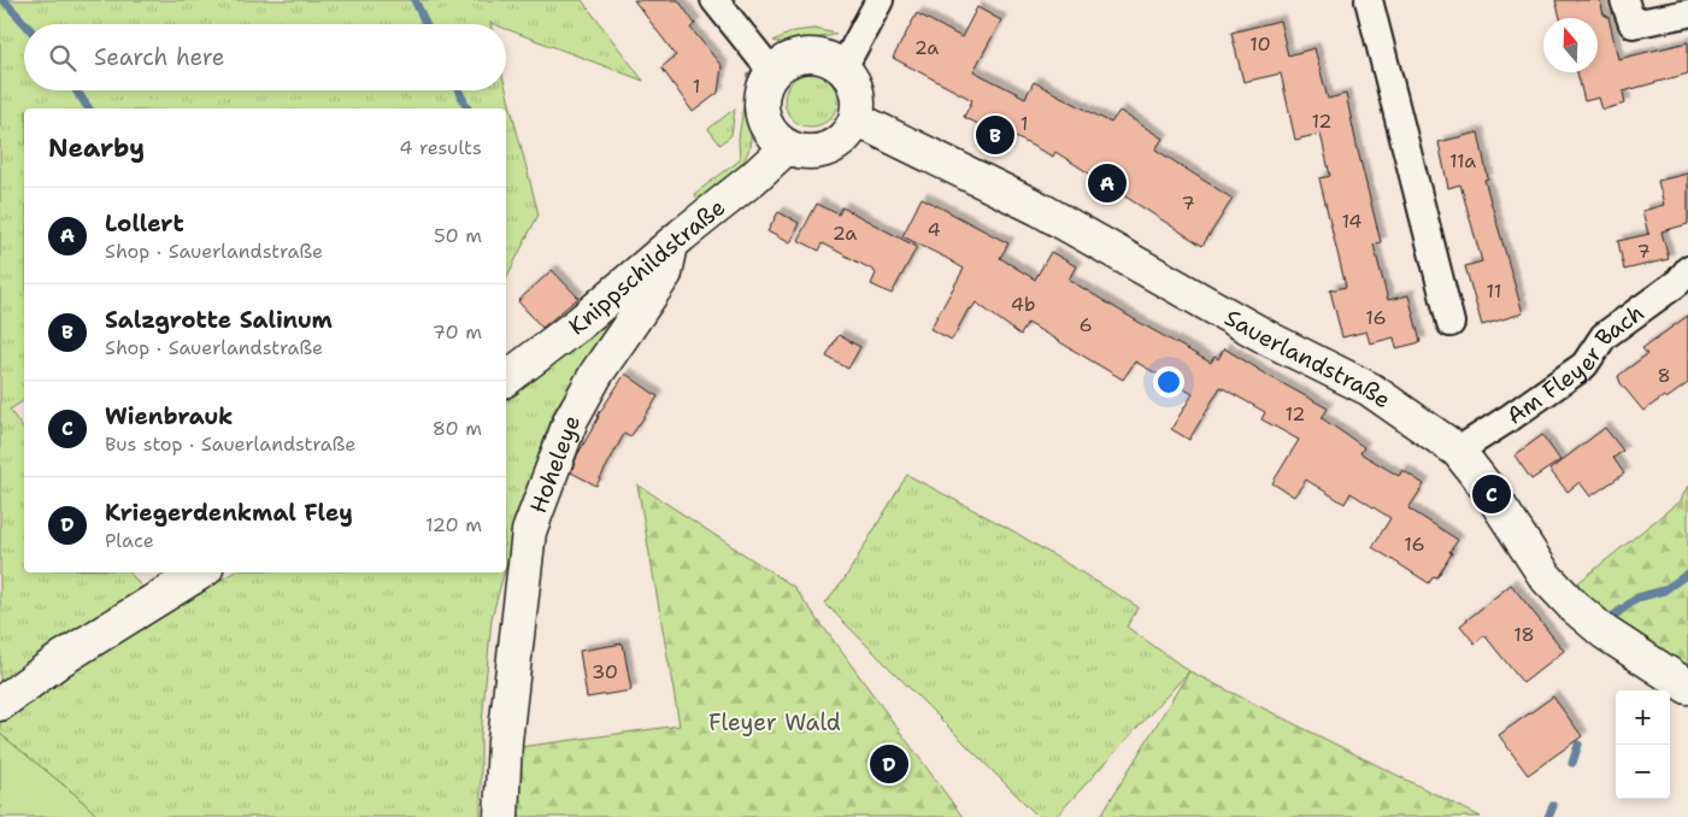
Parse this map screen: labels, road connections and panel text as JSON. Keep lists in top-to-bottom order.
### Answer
{
  "streets": {
    "street": [
      "Knippschildstraße",
      "Sauerlandstraße",
      "Am Fleyer Bach",
      "Hoheleye"
    ]
  },
  "crossings": [
    ["Knippschildstraße", "Sauerlandstraße"],
    ["Knippschildstraße", "Hoheleye"],
    ["Sauerlandstraße", "Am Fleyer Bach"]
  ],
  "parks": ["Fleyer Wald"],
  "house_numbers": [
    "10",
    "2a",
    "1",
    "12",
    "1",
    "11a",
    "7",
    "14",
    "4",
    "2a",
    "7",
    "11",
    "4b",
    "16",
    "6",
    "8",
    "12",
    "16",
    "18",
    "30"
  ],
  "north": "top",
  "page": {
    "search": "Search here",
    "heading": ["Nearby", "4 results"],
    "pins": [
      "B",
      "A",
      "C",
      "D"
    ],
    "list": [
      {
        "mark": "A",
        "name": "Lollert",
        "note": "Shop · Sauerlandstraße",
        "value": "50 m"
      },
      {
        "mark": "B",
        "name": "Salzgrotte Salinum",
        "note": "Shop · Sauerlandstraße",
        "value": "70 m"
      },
      {
        "mark": "C",
        "name": "Wienbrauk",
        "note": "Bus stop · Sauerlandstraße",
        "value": "80 m"
      },
      {
        "mark": "D",
        "name": "Kriegerdenkmal Fley",
        "note": "Place",
        "value": "120 m"
      }
    ],
    "map_buttons": ["+", "−"]
  }
}
